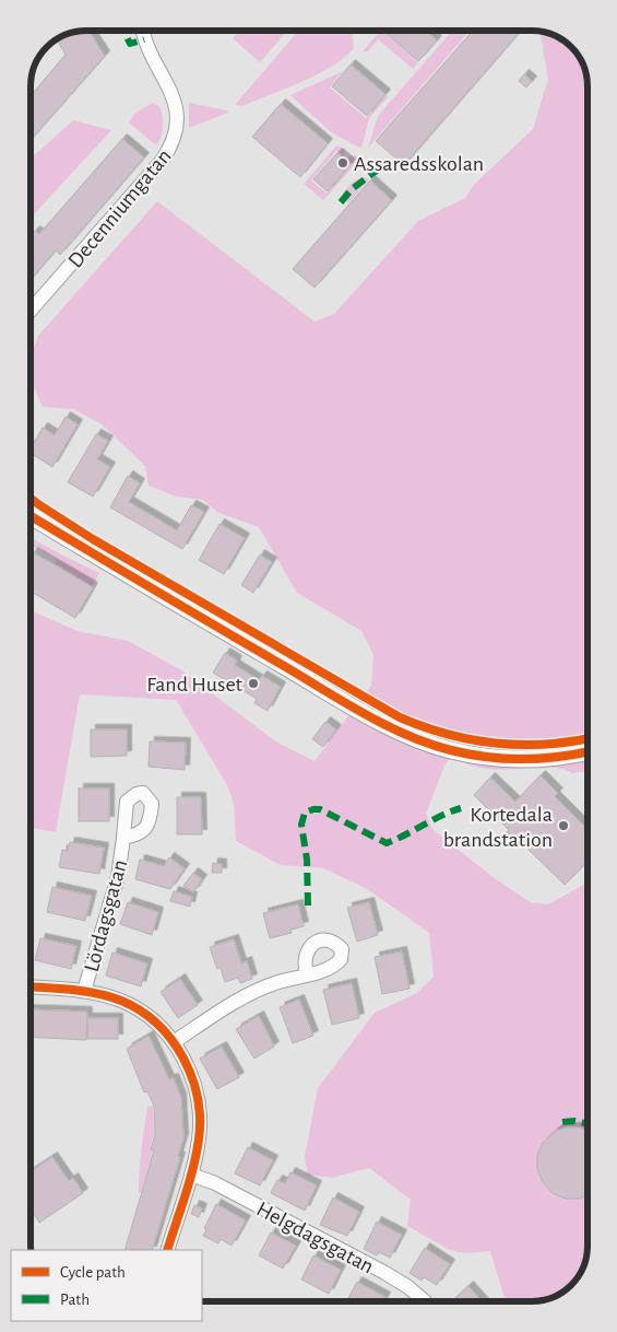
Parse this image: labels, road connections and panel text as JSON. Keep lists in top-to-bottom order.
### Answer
{
  "streets": {
    "street": ["Decenniumgatan", "Lördagsgatan", "Helgdagsgatan"]
  },
  "places": ["Assaredsskolan", "Fand Huset", "Kortedala brandstation"],
  "legend": ["Cycle path", "Path"]
}
